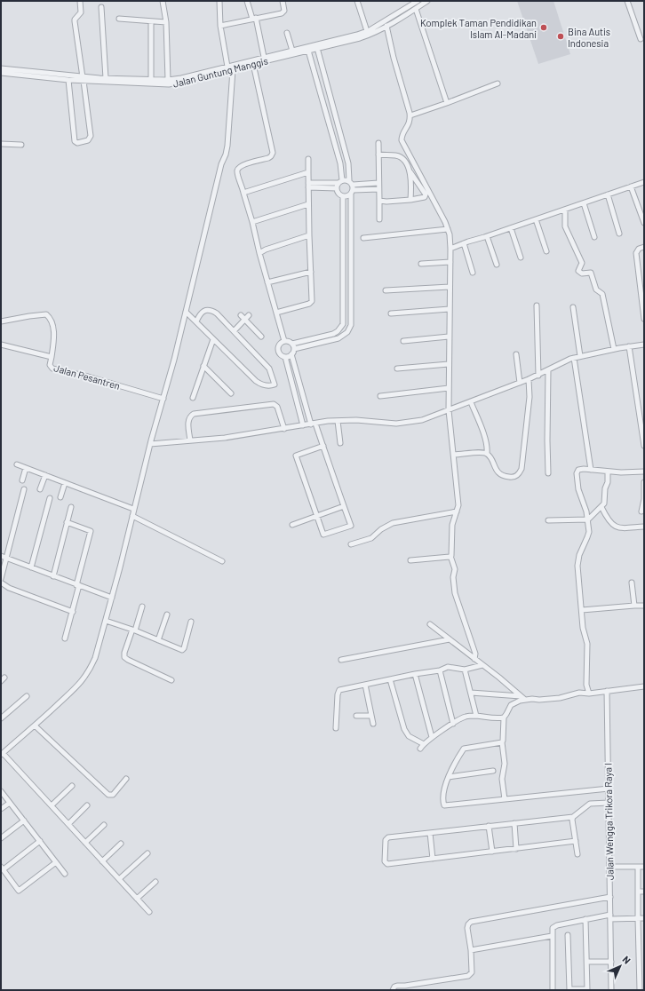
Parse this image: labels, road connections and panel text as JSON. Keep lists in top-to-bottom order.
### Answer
{
  "streets": {
    "street": ["Jalan Guntung Manggis", "Jalan Pesantren", "Jalan Wengga Trikora Raya I"]
  },
  "places": ["Komplek Taman Pendidikan Islam Al-Madani", "Bina Autis Indonesia"],
  "north": "top right"
}
